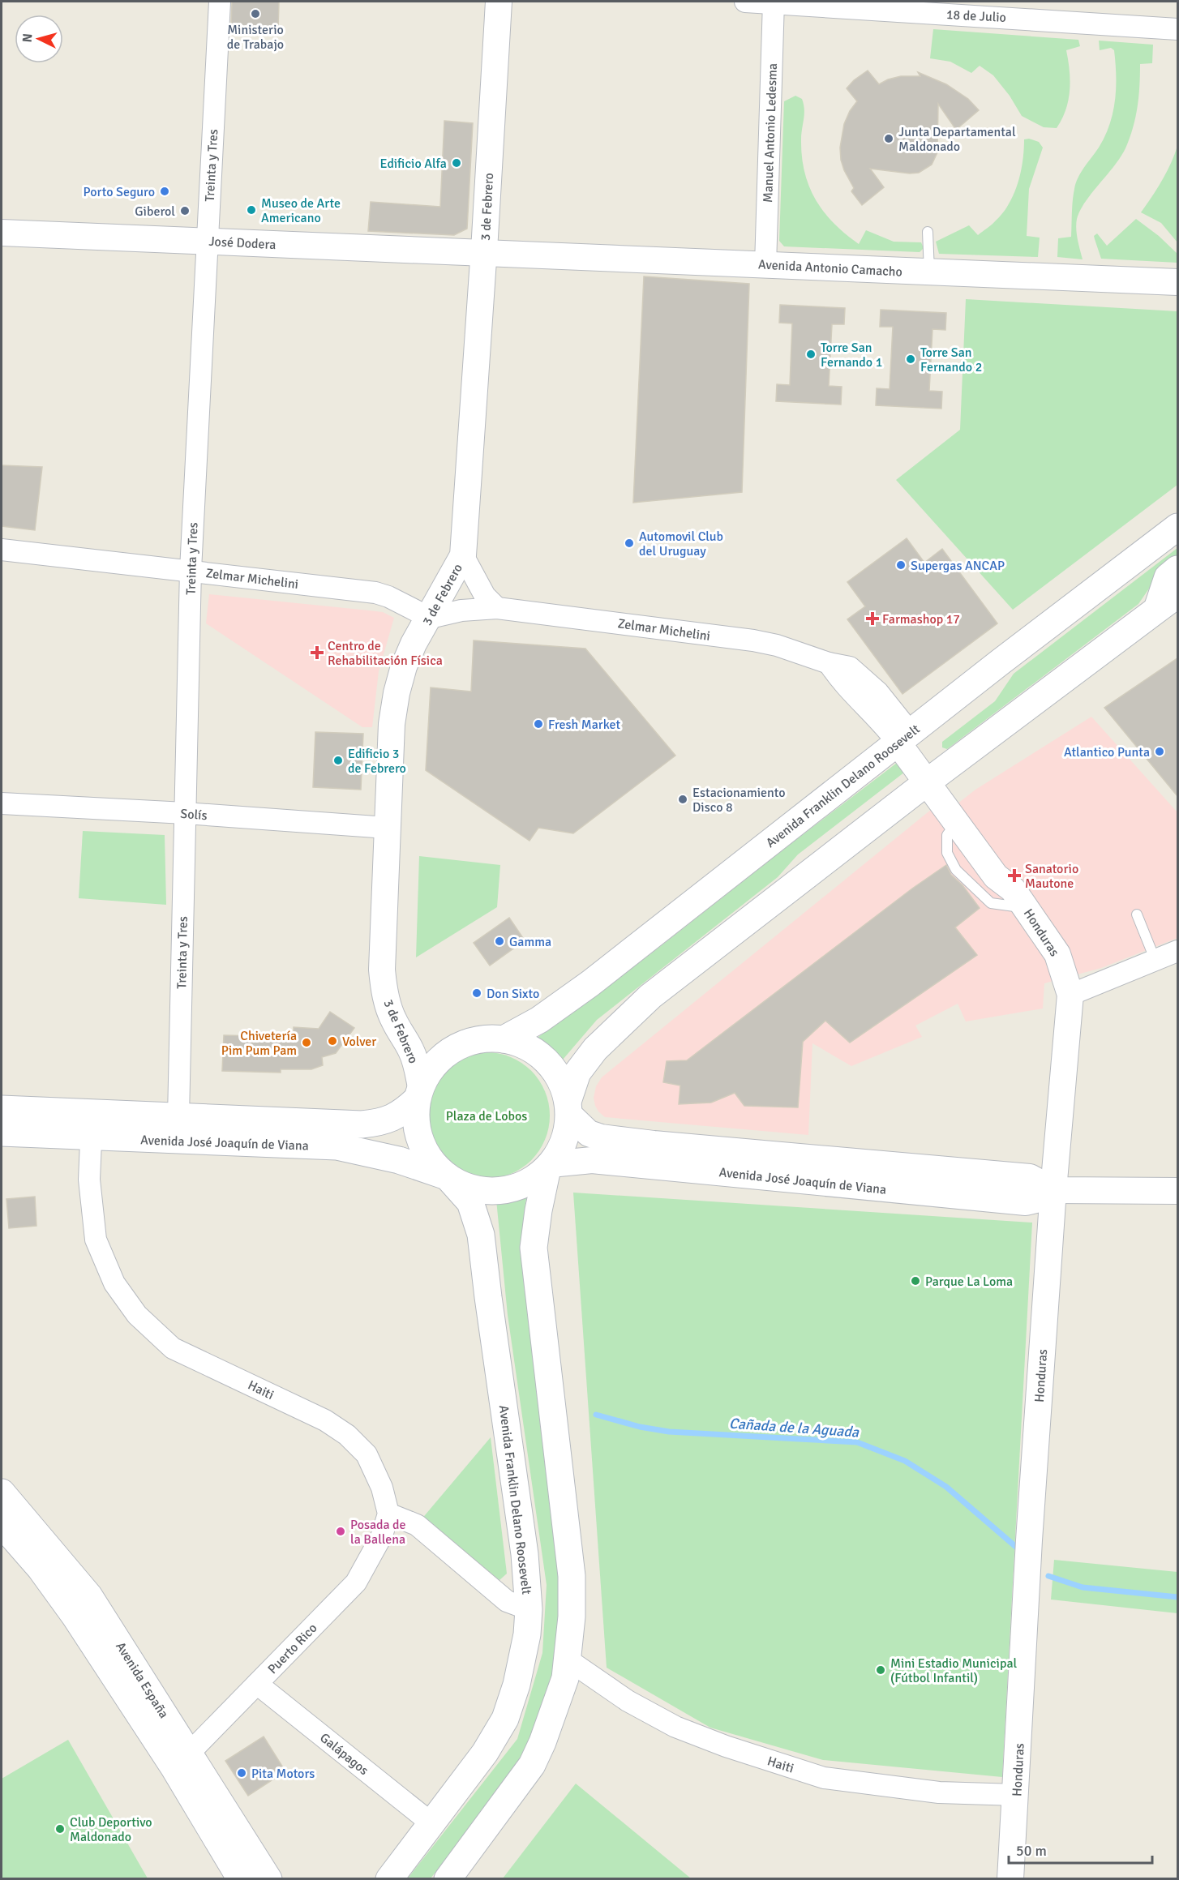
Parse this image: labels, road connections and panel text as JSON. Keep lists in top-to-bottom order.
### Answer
{
  "streets": {
    "main road": ["Avenida Franklin Delano Roosevelt", "Avenida José Joaquín de Viana", "Avenida España"],
    "street": [
      "18 de Julio",
      "Manuel Antonio Ledesma",
      "Treinta y Tres",
      "3 de Febrero",
      "José Dodera",
      "Avenida Antonio Camacho",
      "Zelmar Michelini",
      "Solís",
      "Honduras",
      "Haiti",
      "Puerto Rico",
      "Galápagos"
    ]
  },
  "crossings": [
    ["18 de Julio", "Manuel Antonio Ledesma"],
    ["Manuel Antonio Ledesma", "Avenida Antonio Camacho"],
    ["Treinta y Tres", "José Dodera"],
    ["Treinta y Tres", "Zelmar Michelini"],
    ["Treinta y Tres", "Solís"],
    ["Treinta y Tres", "Avenida José Joaquín de Viana"],
    ["3 de Febrero", "José Dodera"],
    ["3 de Febrero", "Avenida Antonio Camacho"],
    ["3 de Febrero", "Zelmar Michelini"],
    ["3 de Febrero", "Avenida Franklin Delano Roosevelt"],
    ["3 de Febrero", "Solís"],
    ["3 de Febrero", "Avenida José Joaquín de Viana"],
    ["José Dodera", "Avenida Antonio Camacho"],
    ["Zelmar Michelini", "Avenida Franklin Delano Roosevelt"],
    ["Zelmar Michelini", "Honduras"],
    ["Avenida Franklin Delano Roosevelt", "Honduras"],
    ["Avenida Franklin Delano Roosevelt", "Avenida José Joaquín de Viana"],
    ["Avenida Franklin Delano Roosevelt", "Galápagos"],
    ["Honduras", "Avenida José Joaquín de Viana"],
    ["Honduras", "Haiti"],
    ["Avenida José Joaquín de Viana", "Haiti"],
    ["Haiti", "Puerto Rico"],
    ["Puerto Rico", "Avenida España"],
    ["Puerto Rico", "Galápagos"]
  ],
  "water": ["Cañada de la Aguada"],
  "parks": ["Plaza de Lobos"],
  "places": {
    "other": [
      "Ministerio de Trabajo",
      "Junta Departamental Maldonado",
      "Edificio Alfa",
      "Porto Seguro",
      "Museo de Arte Americano",
      "Giberol",
      "Torre San Fernando 1",
      "Torre San Fernando 2",
      "Automovil Club del Uruguay",
      "Supergas ANCAP",
      "Fresh Market",
      "Atlantico Punta",
      "Edificio 3 de Febrero",
      "Estacionamiento Disco 8",
      "Gamma",
      "Don Sixto",
      "Volver",
      "Chivetería Pim Pum Pam",
      "Parque La Loma",
      "Posada de la Ballena",
      "Mini Estadio Municipal (Fútbol Infantil)",
      "Pita Motors",
      "Club Deportivo Maldonado"
    ],
    "health": ["Farmashop 17", "Centro de Rehabilitación Física", "Sanatorio Mautone"]
  },
  "scale_bar": "50 m",
  "north": "left"
}
